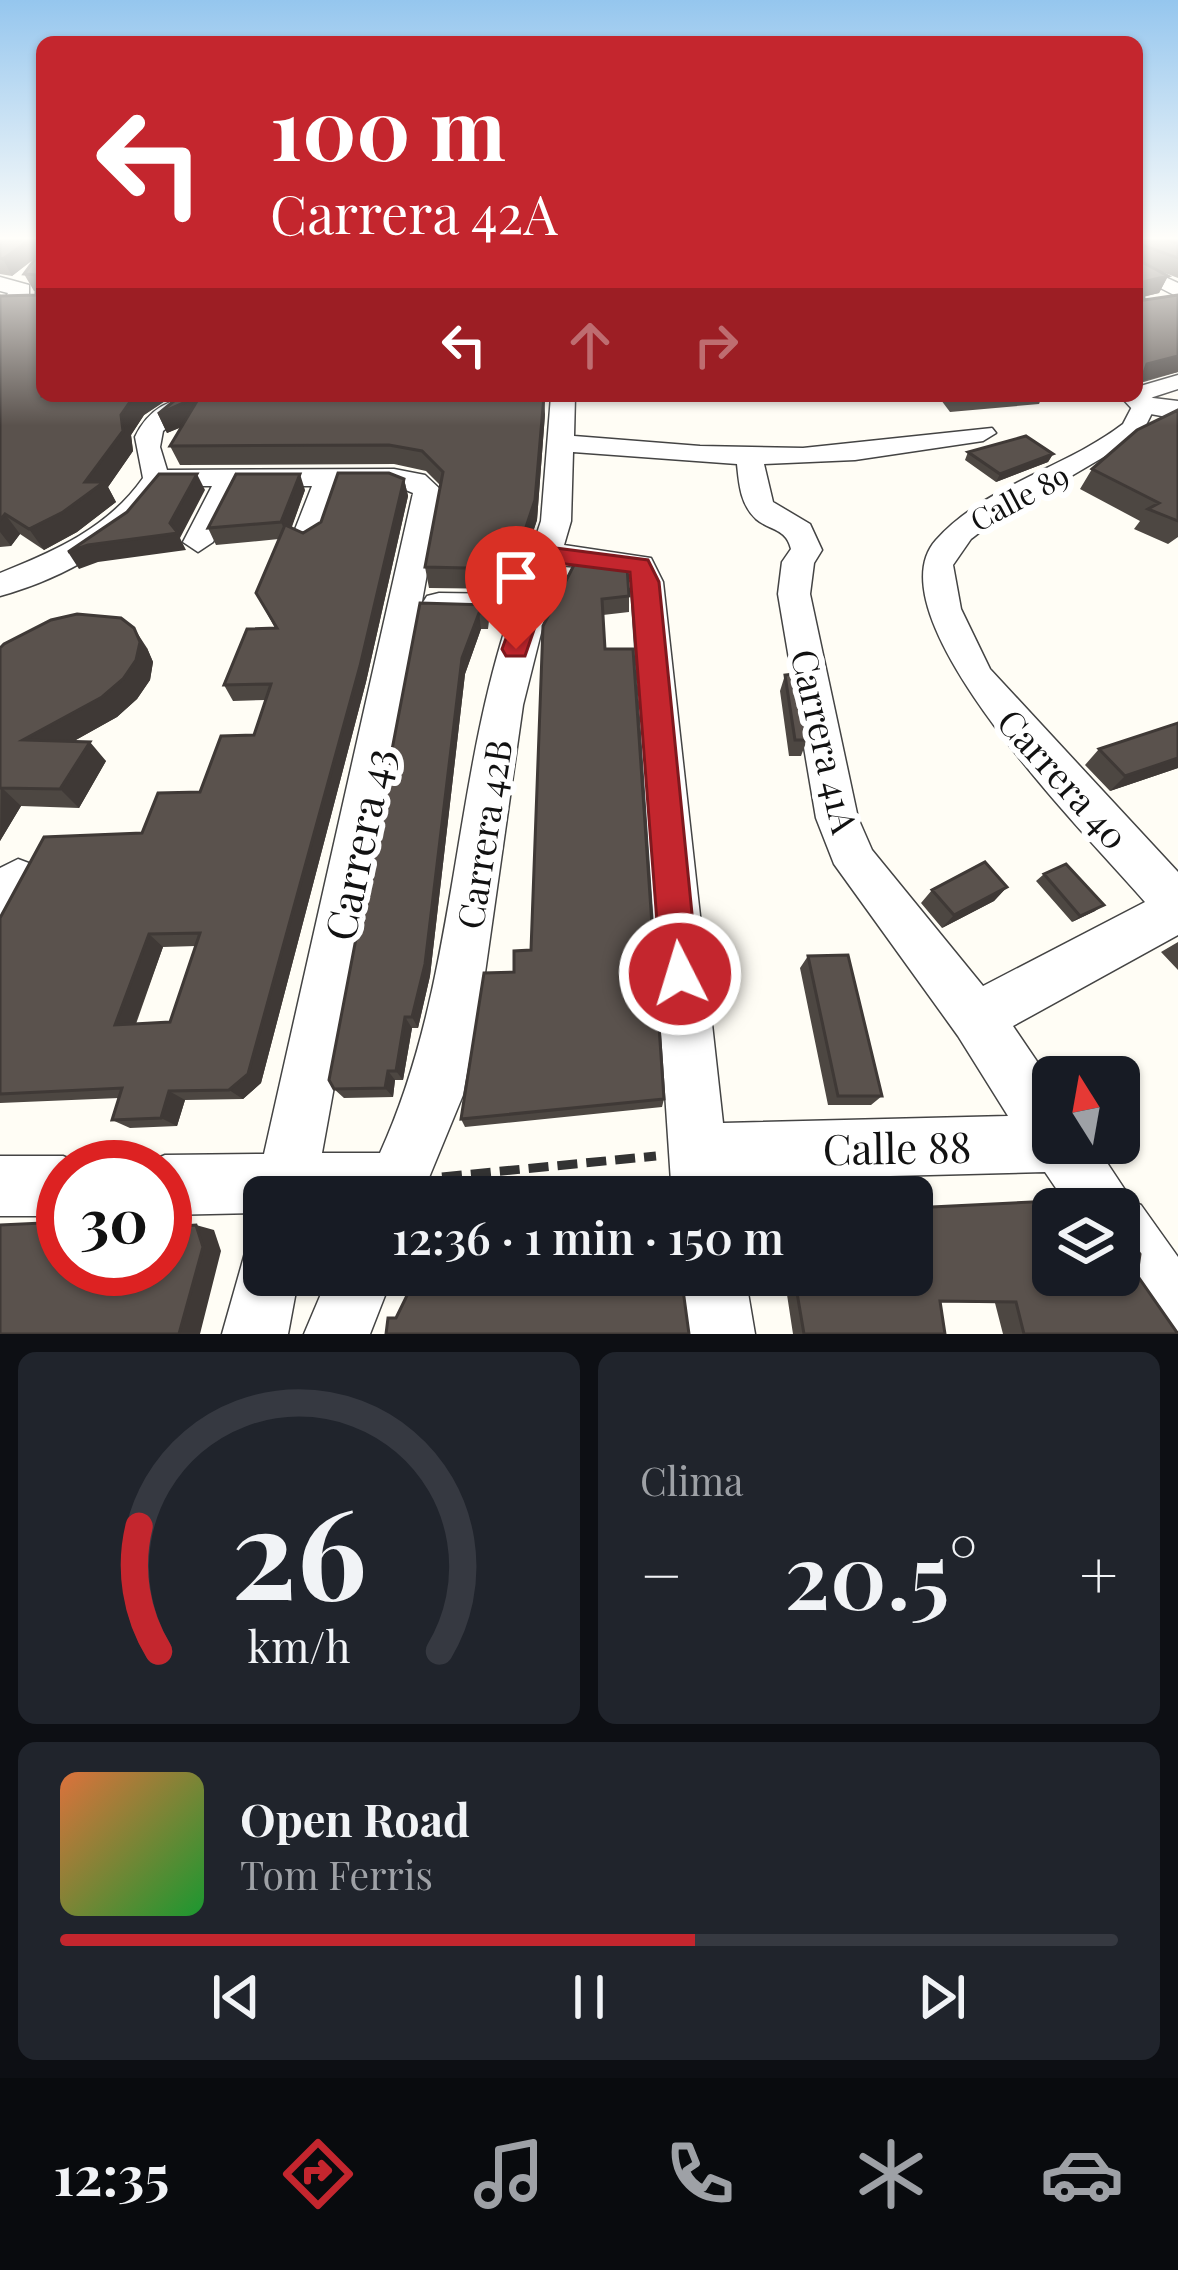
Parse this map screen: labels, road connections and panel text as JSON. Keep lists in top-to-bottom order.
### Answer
{
  "streets": {
    "street": [
      "Calle 89",
      "Carrera 41A",
      "Carrera 40",
      "Carrera 42B",
      "Carrera 43",
      "Calle 88"
    ]
  },
  "crossings": [
    ["Calle 89", "Carrera 40"]
  ],
  "north": "top",
  "page": {
    "turn": ["100 m", "Carrera 42A"],
    "limit": "30",
    "trip": "12:36 · 1 min · 150 m",
    "tile": "Clima",
    "heat": ["−", "20.5°", "+"],
    "song": ["Open Road", "Tom Ferris"],
    "tabs": "12:35",
    "gauge": ["26", "km/h"]
  }
}
